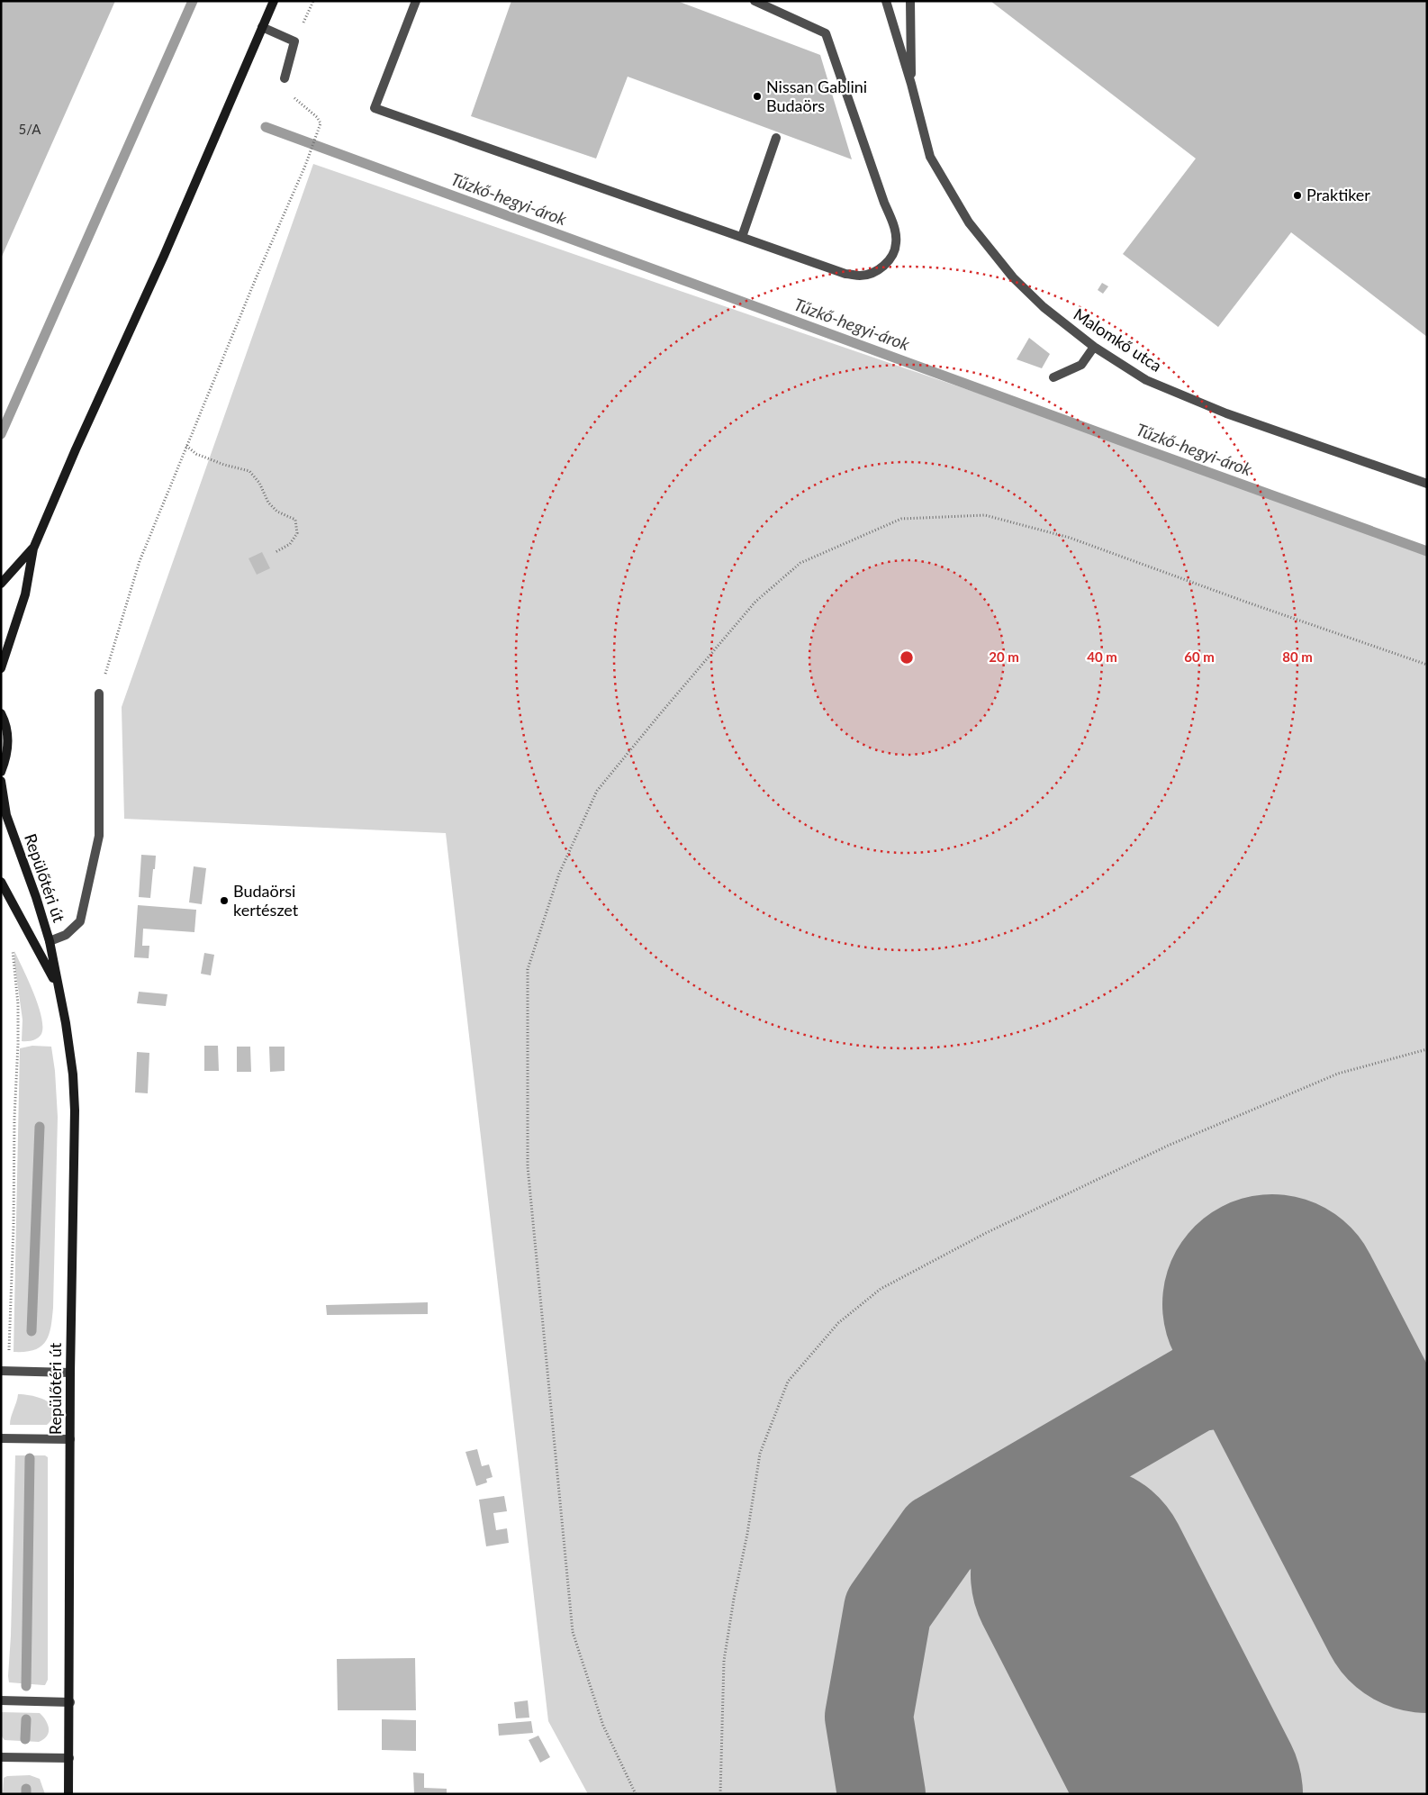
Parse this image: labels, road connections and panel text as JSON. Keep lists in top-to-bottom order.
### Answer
{
  "streets": {
    "street": ["Repülőtéri út"],
    "lane": ["Malomkő utca"]
  },
  "water": ["Tűzkő-hegyi-árok"],
  "places": ["Nissan Gablini Budaörs", "Praktiker", "Budaörsi kertészet"],
  "house_numbers": ["5/A"],
  "rings": [
    "20 m",
    "40 m",
    "60 m",
    "80 m"
  ]
}
